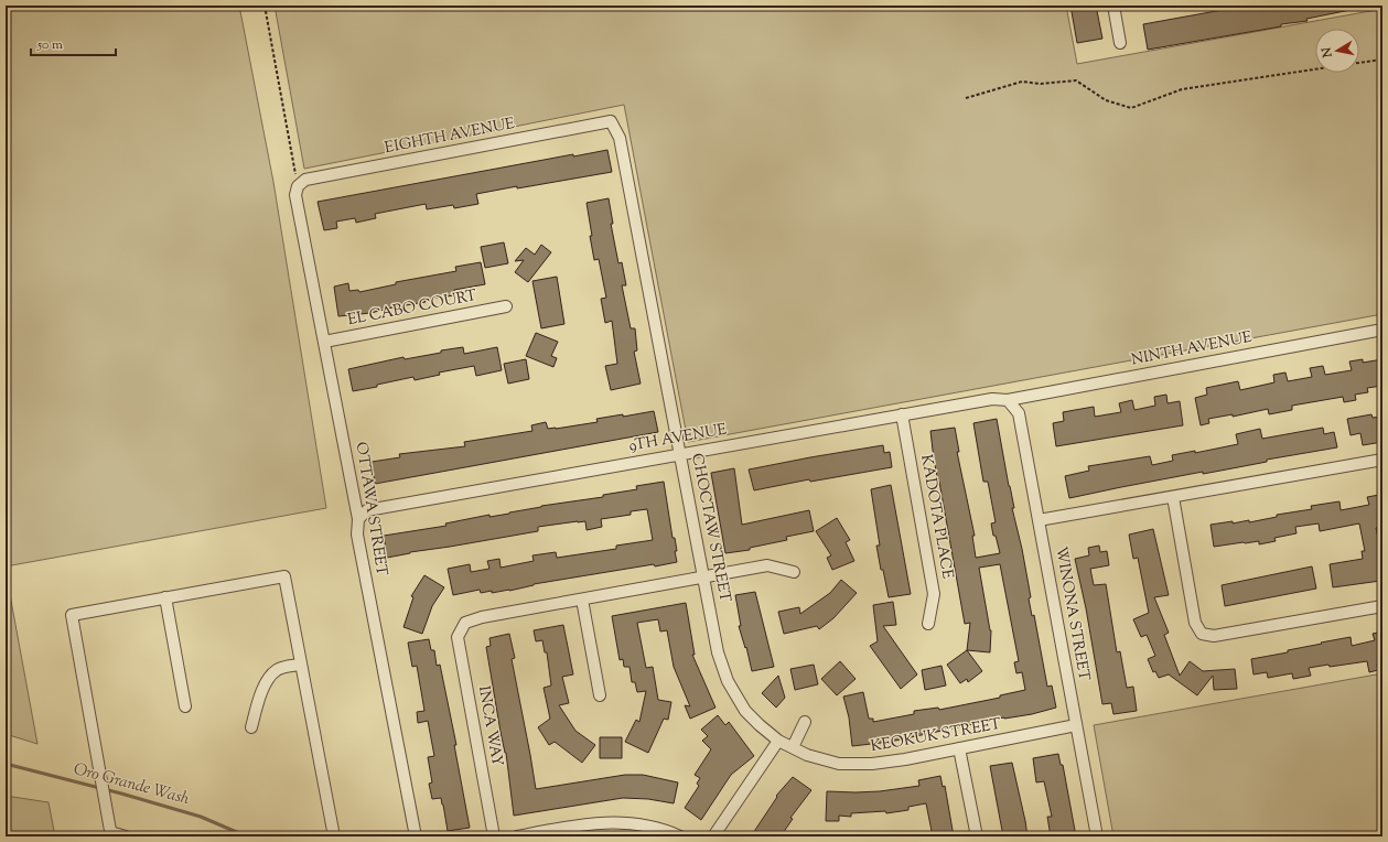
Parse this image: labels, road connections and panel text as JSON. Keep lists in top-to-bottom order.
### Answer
{
  "streets": {
    "street": [
      "EIGHTH AVENUE",
      "EL CABO COURT",
      "NINTH AVENUE",
      "9TH AVENUE",
      "OTTAWA STREET",
      "KADOTA PLACE",
      "CHOCTAW STREET",
      "WINONA STREET",
      "INCA WAY",
      "KEOKUK STREET"
    ]
  },
  "crossings": [
    ["EIGHTH AVENUE", "OTTAWA STREET"],
    ["EIGHTH AVENUE", "CHOCTAW STREET"],
    ["EL CABO COURT", "OTTAWA STREET"],
    ["NINTH AVENUE", "9TH AVENUE"],
    ["NINTH AVENUE", "WINONA STREET"],
    ["9TH AVENUE", "OTTAWA STREET"],
    ["9TH AVENUE", "KADOTA PLACE"],
    ["9TH AVENUE", "CHOCTAW STREET"],
    ["9TH AVENUE", "WINONA STREET"],
    ["CHOCTAW STREET", "KEOKUK STREET"],
    ["WINONA STREET", "KEOKUK STREET"]
  ],
  "water": ["Oro Grande Wash"],
  "scale_bar": "50 m",
  "north": "left"
}
